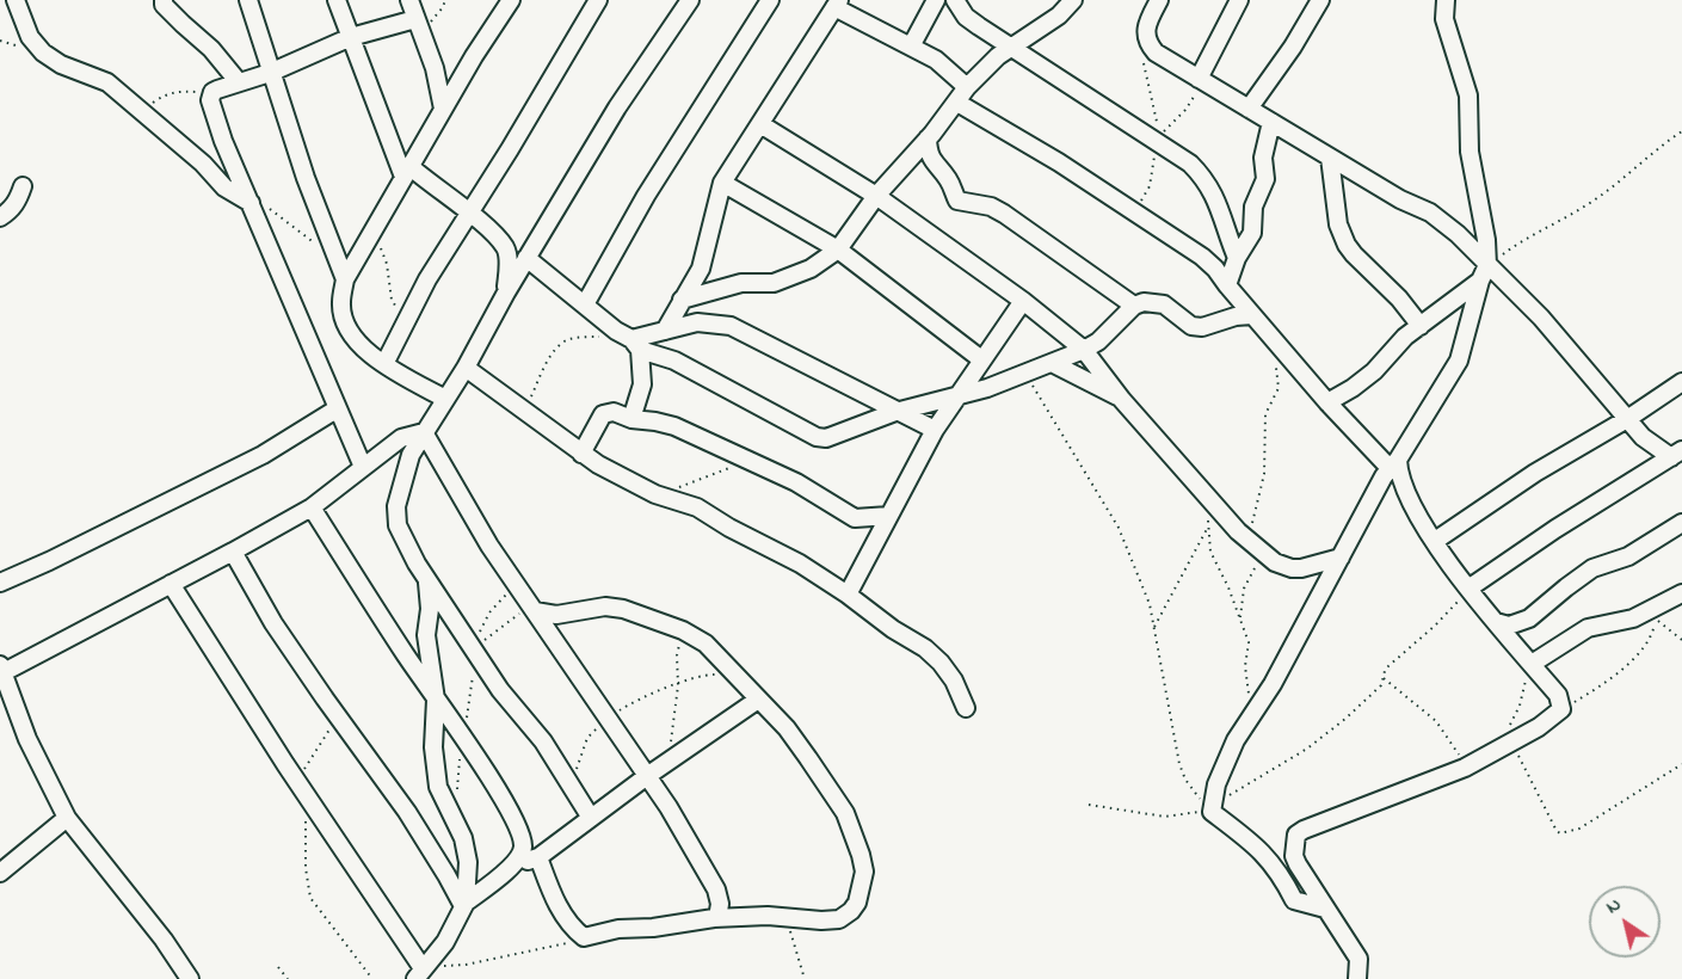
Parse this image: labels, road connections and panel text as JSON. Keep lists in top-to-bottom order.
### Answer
{
  "north": "top left"
}
